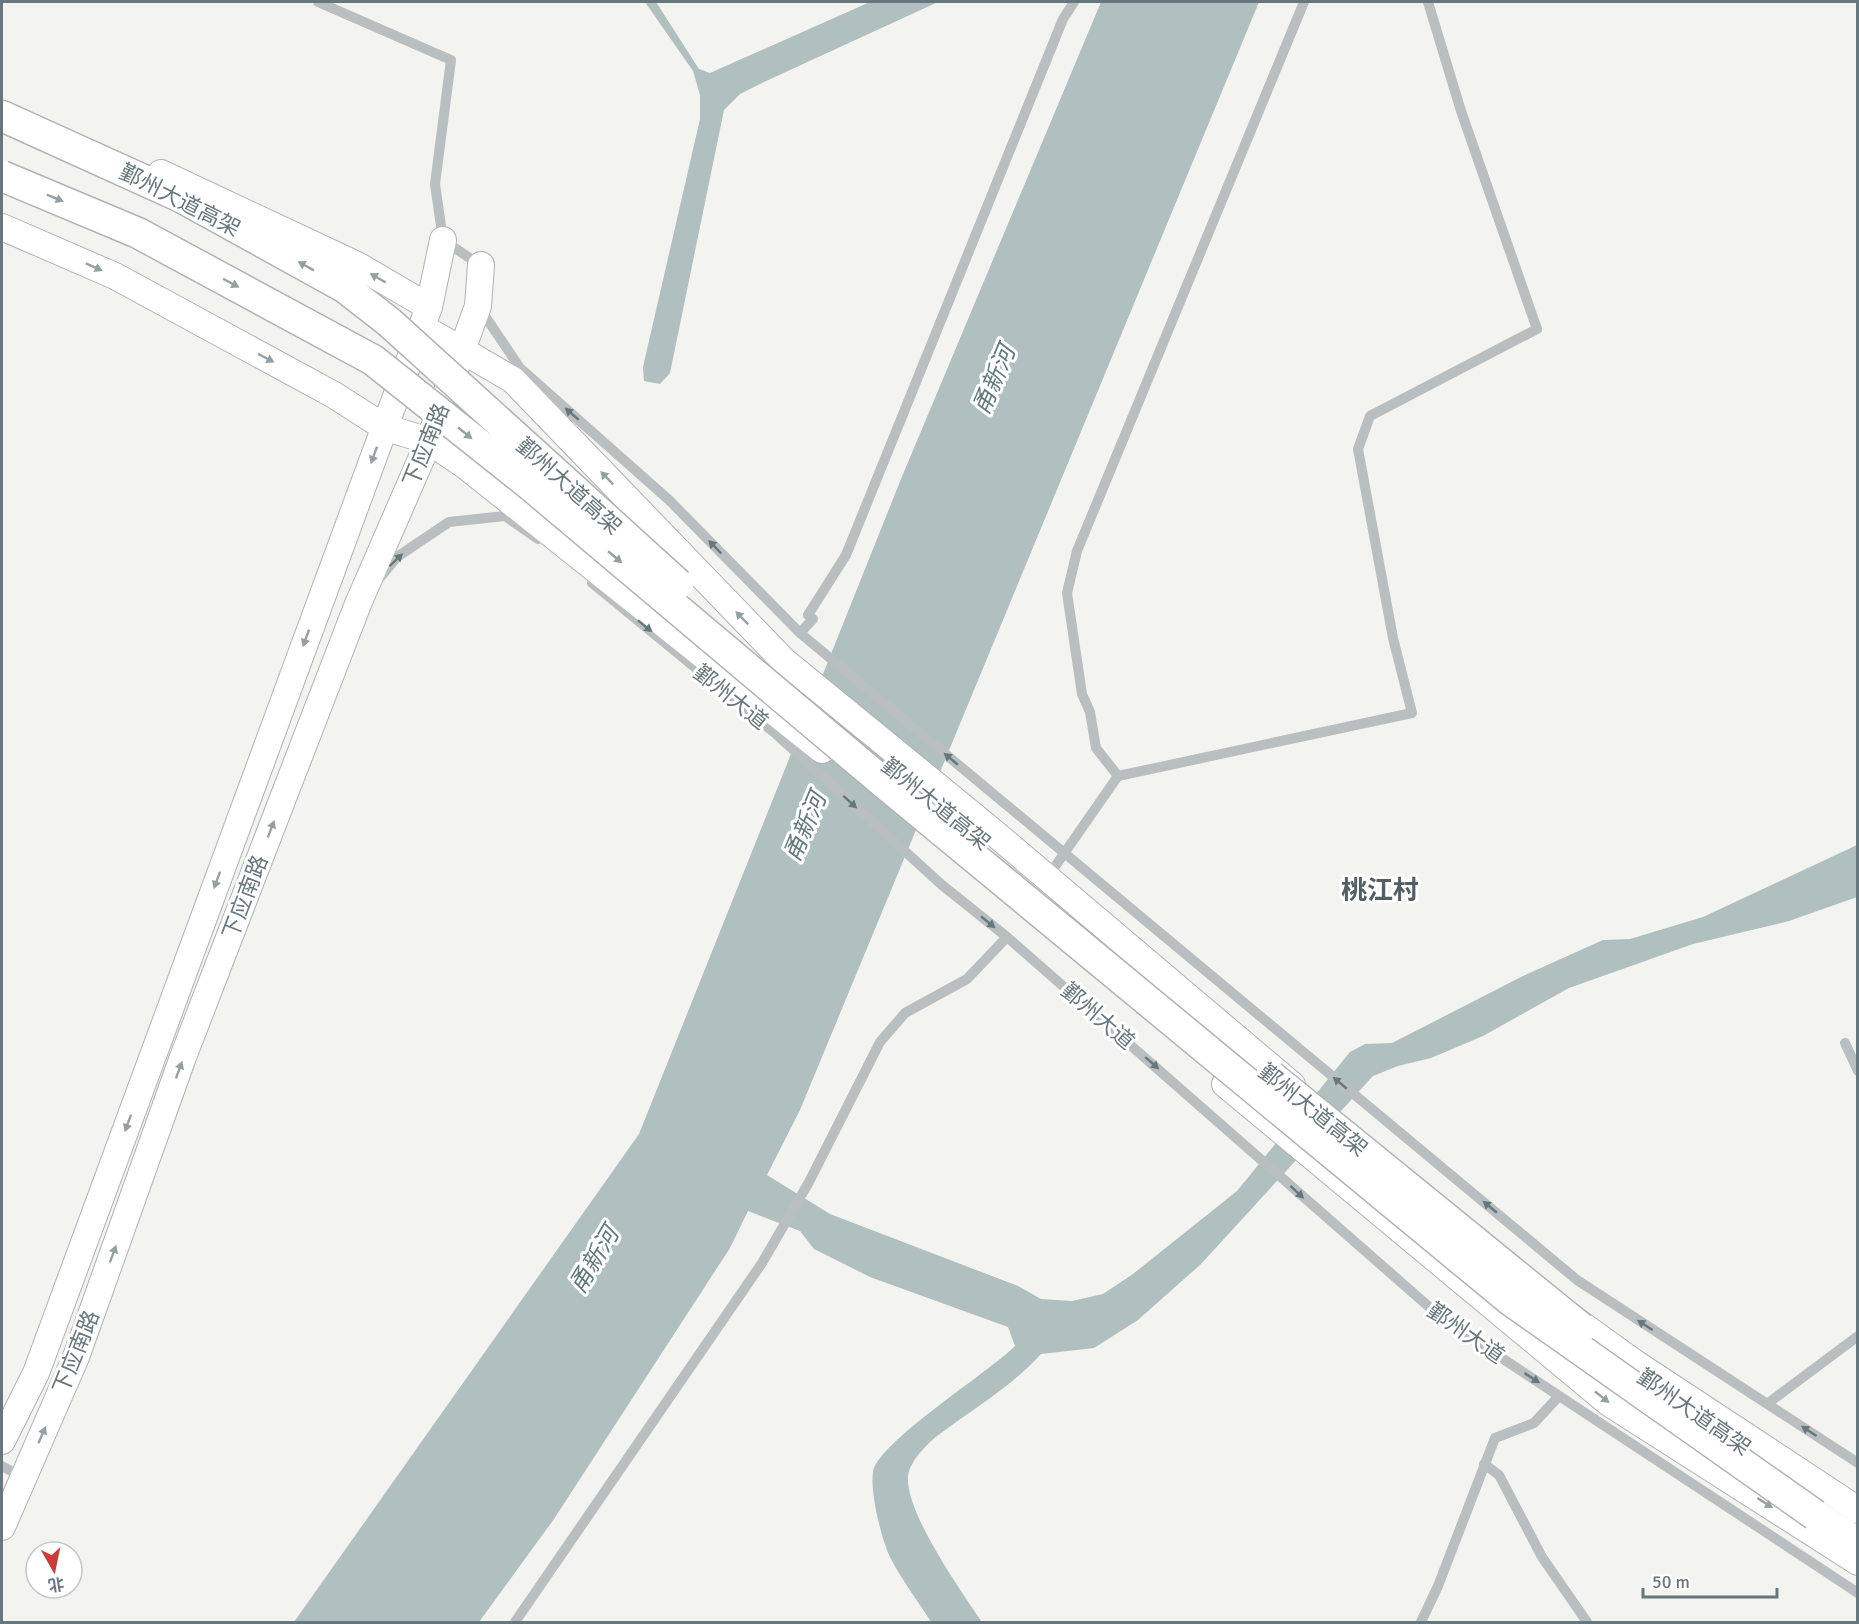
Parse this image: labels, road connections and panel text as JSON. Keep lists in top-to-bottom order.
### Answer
{
  "streets": {
    "highway": ["鄞州大道高架"],
    "main road": ["下应南路", "鄞州大道"]
  },
  "crossings": [
    ["下应南路", "鄞州大道"]
  ],
  "districts": ["桃江村"],
  "water": ["甬新河"],
  "scale_bar": "50 m",
  "north": "bottom"
}
